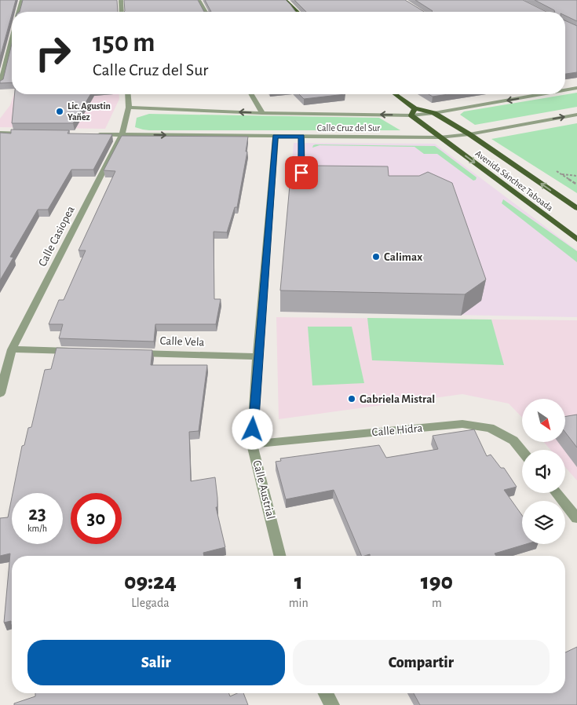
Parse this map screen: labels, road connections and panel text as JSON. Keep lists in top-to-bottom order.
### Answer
{
  "streets": {
    "main road": ["Avenida Sánchez Taboada"],
    "street": [
      "Calle Cruz del Sur",
      "Calle Casiopea",
      "Calle Vela",
      "Calle Hidra",
      "Calle Austrial"
    ]
  },
  "crossings": [
    ["Calle Cruz del Sur", "Avenida Sánchez Taboada"],
    ["Calle Cruz del Sur", "Calle Casiopea"],
    ["Calle Cruz del Sur", "Calle Austrial"],
    ["Calle Vela", "Calle Austrial"],
    ["Calle Hidra", "Calle Austrial"]
  ],
  "places": ["Lic. Agustin Yañez", "Calimax", "Gabriela Mistral"],
  "north": "bottom right",
  "page": {
    "turn": ["150 m", "Calle Cruz del Sur"],
    "speed": "23 km/h",
    "limit": "30",
    "eta": [
      "09:24",
      "Llegada",
      "1",
      "min",
      "190",
      "m"
    ],
    "buttons": ["Salir", "Compartir"]
  }
}
